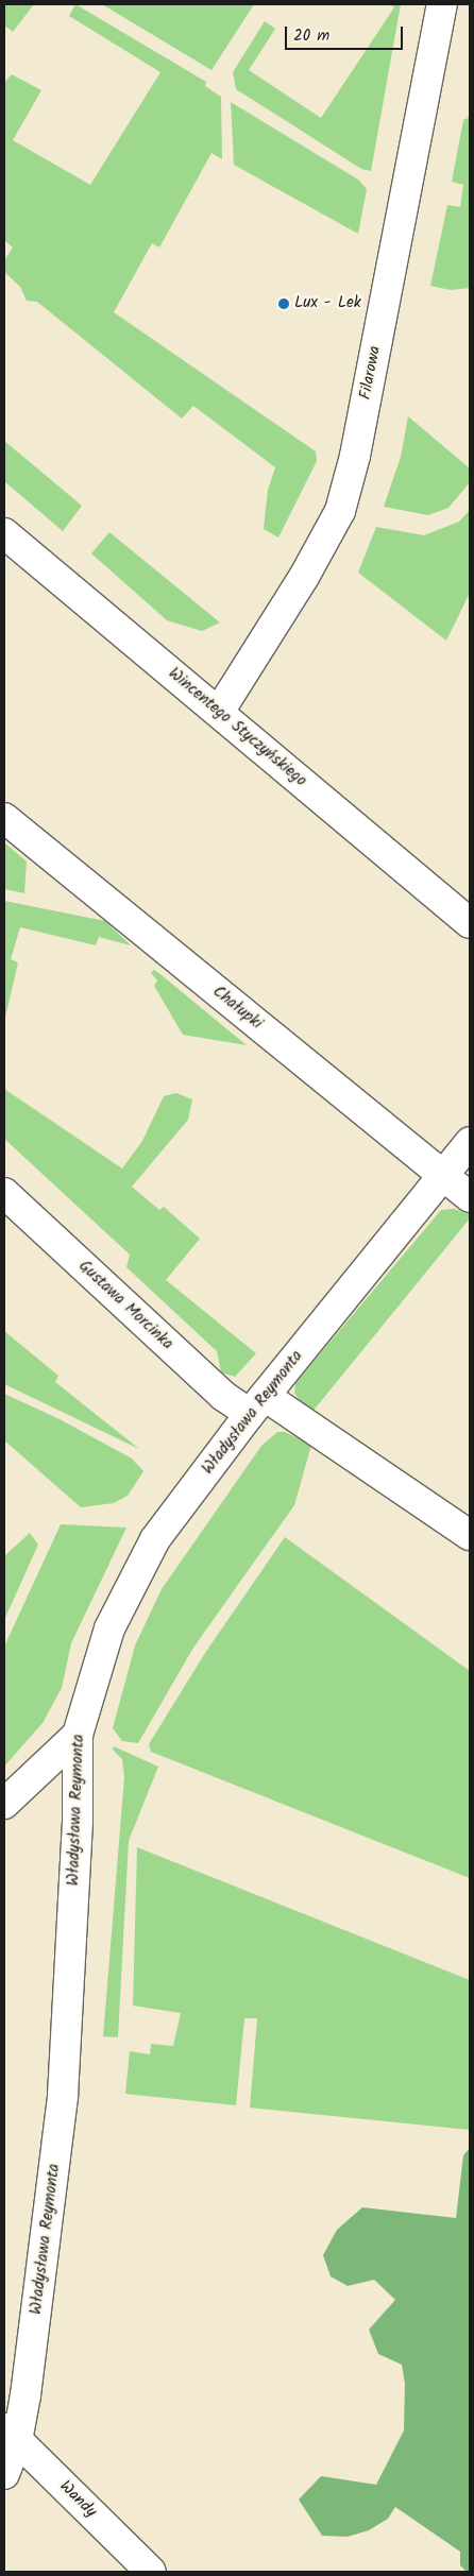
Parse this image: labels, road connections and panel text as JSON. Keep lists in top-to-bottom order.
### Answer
{
  "streets": {
    "street": [
      "Filarowa",
      "Wincentego Styczyńskiego",
      "Chałupki",
      "Gustawa Morcinka",
      "Władysława Reymonta",
      "Wandy"
    ]
  },
  "crossings": [
    ["Filarowa", "Wincentego Styczyńskiego"],
    ["Chałupki", "Władysława Reymonta"],
    ["Gustawa Morcinka", "Władysława Reymonta"],
    ["Władysława Reymonta", "Wandy"]
  ],
  "places": ["Lux - Lek"],
  "scale_bar": "20 m"
}
